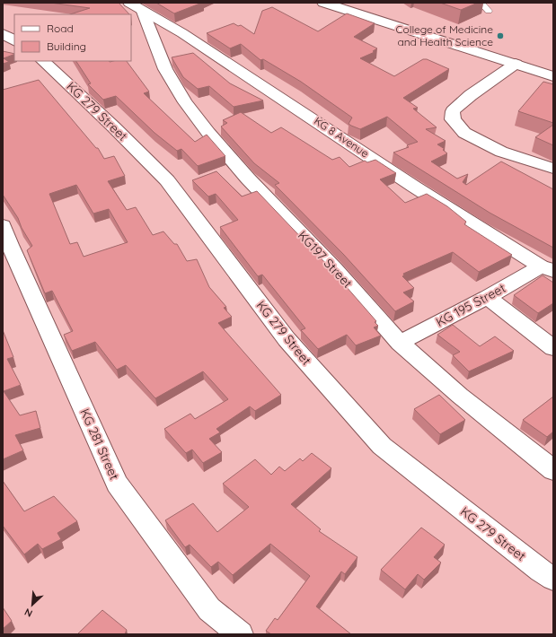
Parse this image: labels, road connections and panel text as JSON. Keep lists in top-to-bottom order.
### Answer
{
  "streets": {
    "street": [
      "KG 279 Street",
      "KG 8 Avenue",
      "KG197 Street",
      "KG 195 Street",
      "KG 281 Street"
    ]
  },
  "crossings": [
    ["KG 8 Avenue", "KG197 Street"],
    ["KG 8 Avenue", "KG 195 Street"],
    ["KG197 Street", "KG 195 Street"]
  ],
  "places": ["College of Medicine and Health Science"],
  "legend": ["Road", "Building"],
  "north": "bottom left"
}
